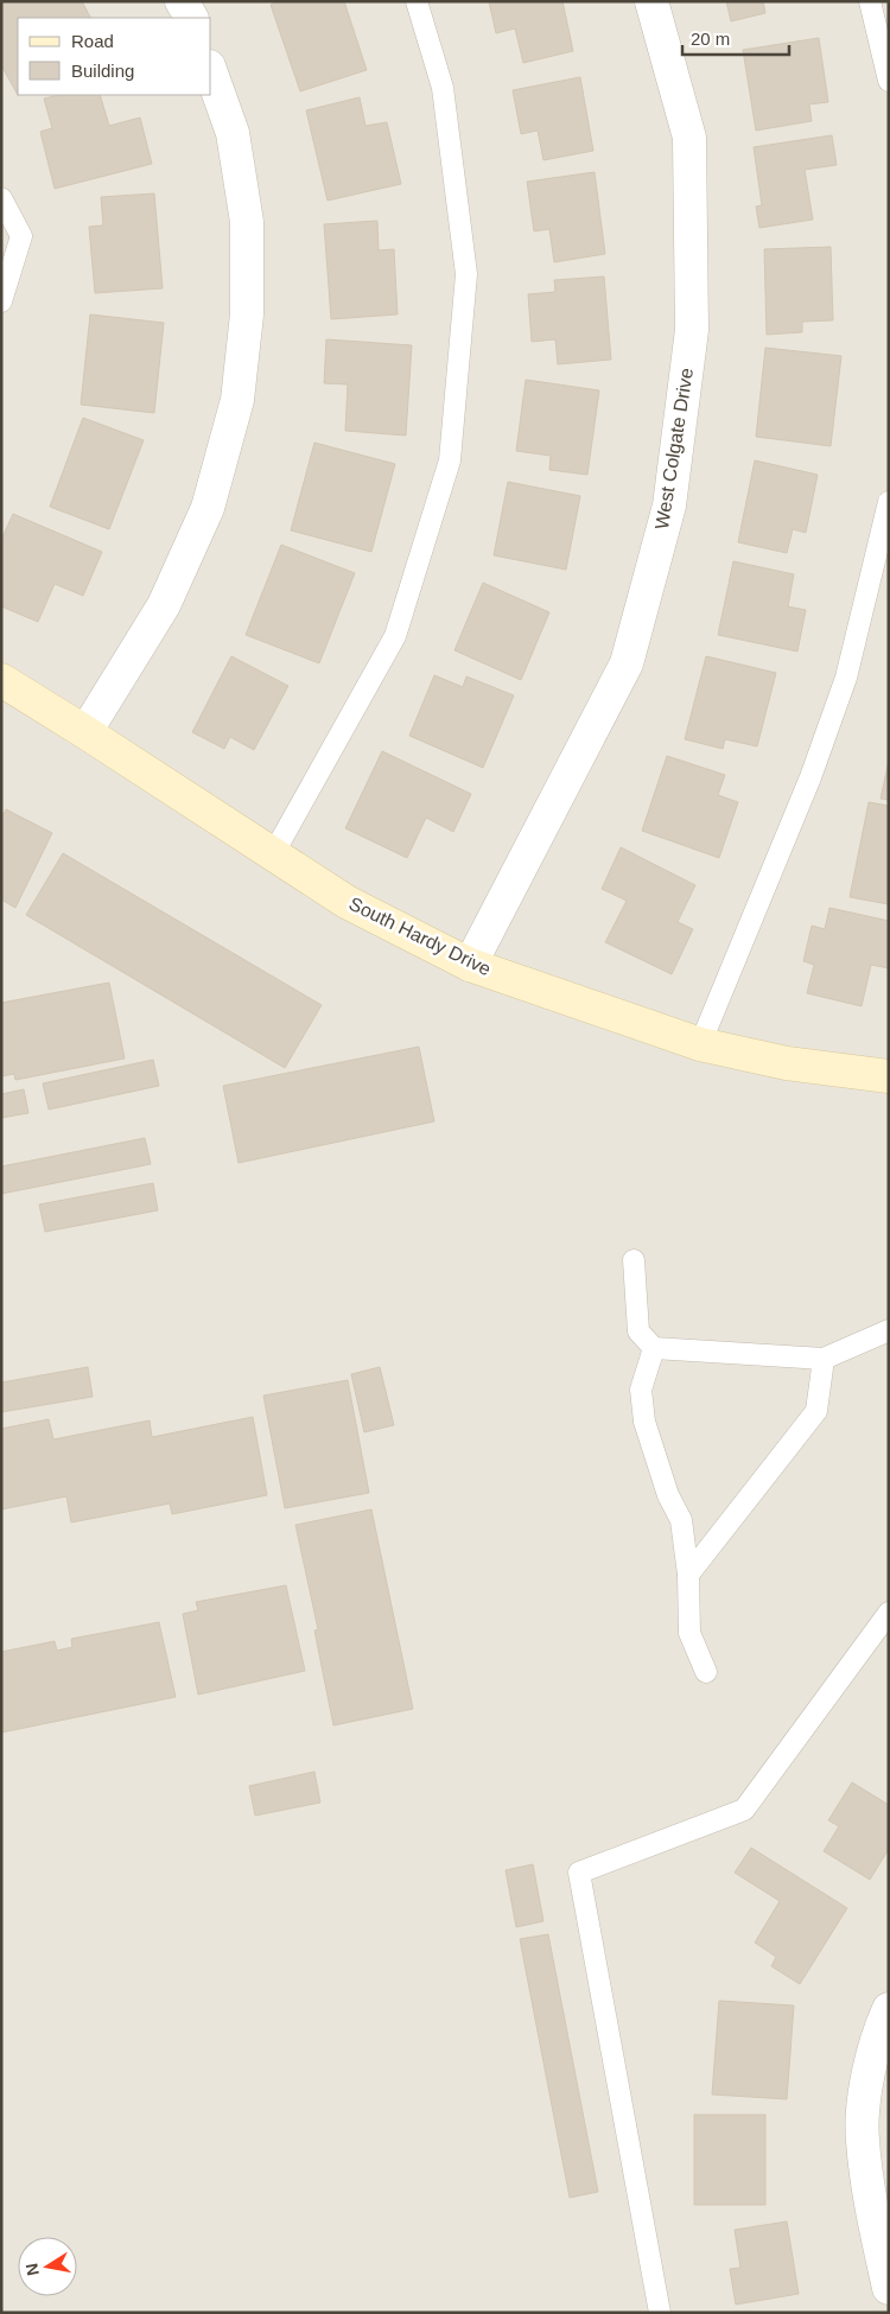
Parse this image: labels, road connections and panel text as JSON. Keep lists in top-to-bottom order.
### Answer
{
  "streets": {
    "street": ["West Colgate Drive", "South Hardy Drive"]
  },
  "crossings": [
    ["West Colgate Drive", "South Hardy Drive"]
  ],
  "legend": ["Road", "Building"],
  "scale_bar": "20 m",
  "north": "left"
}
